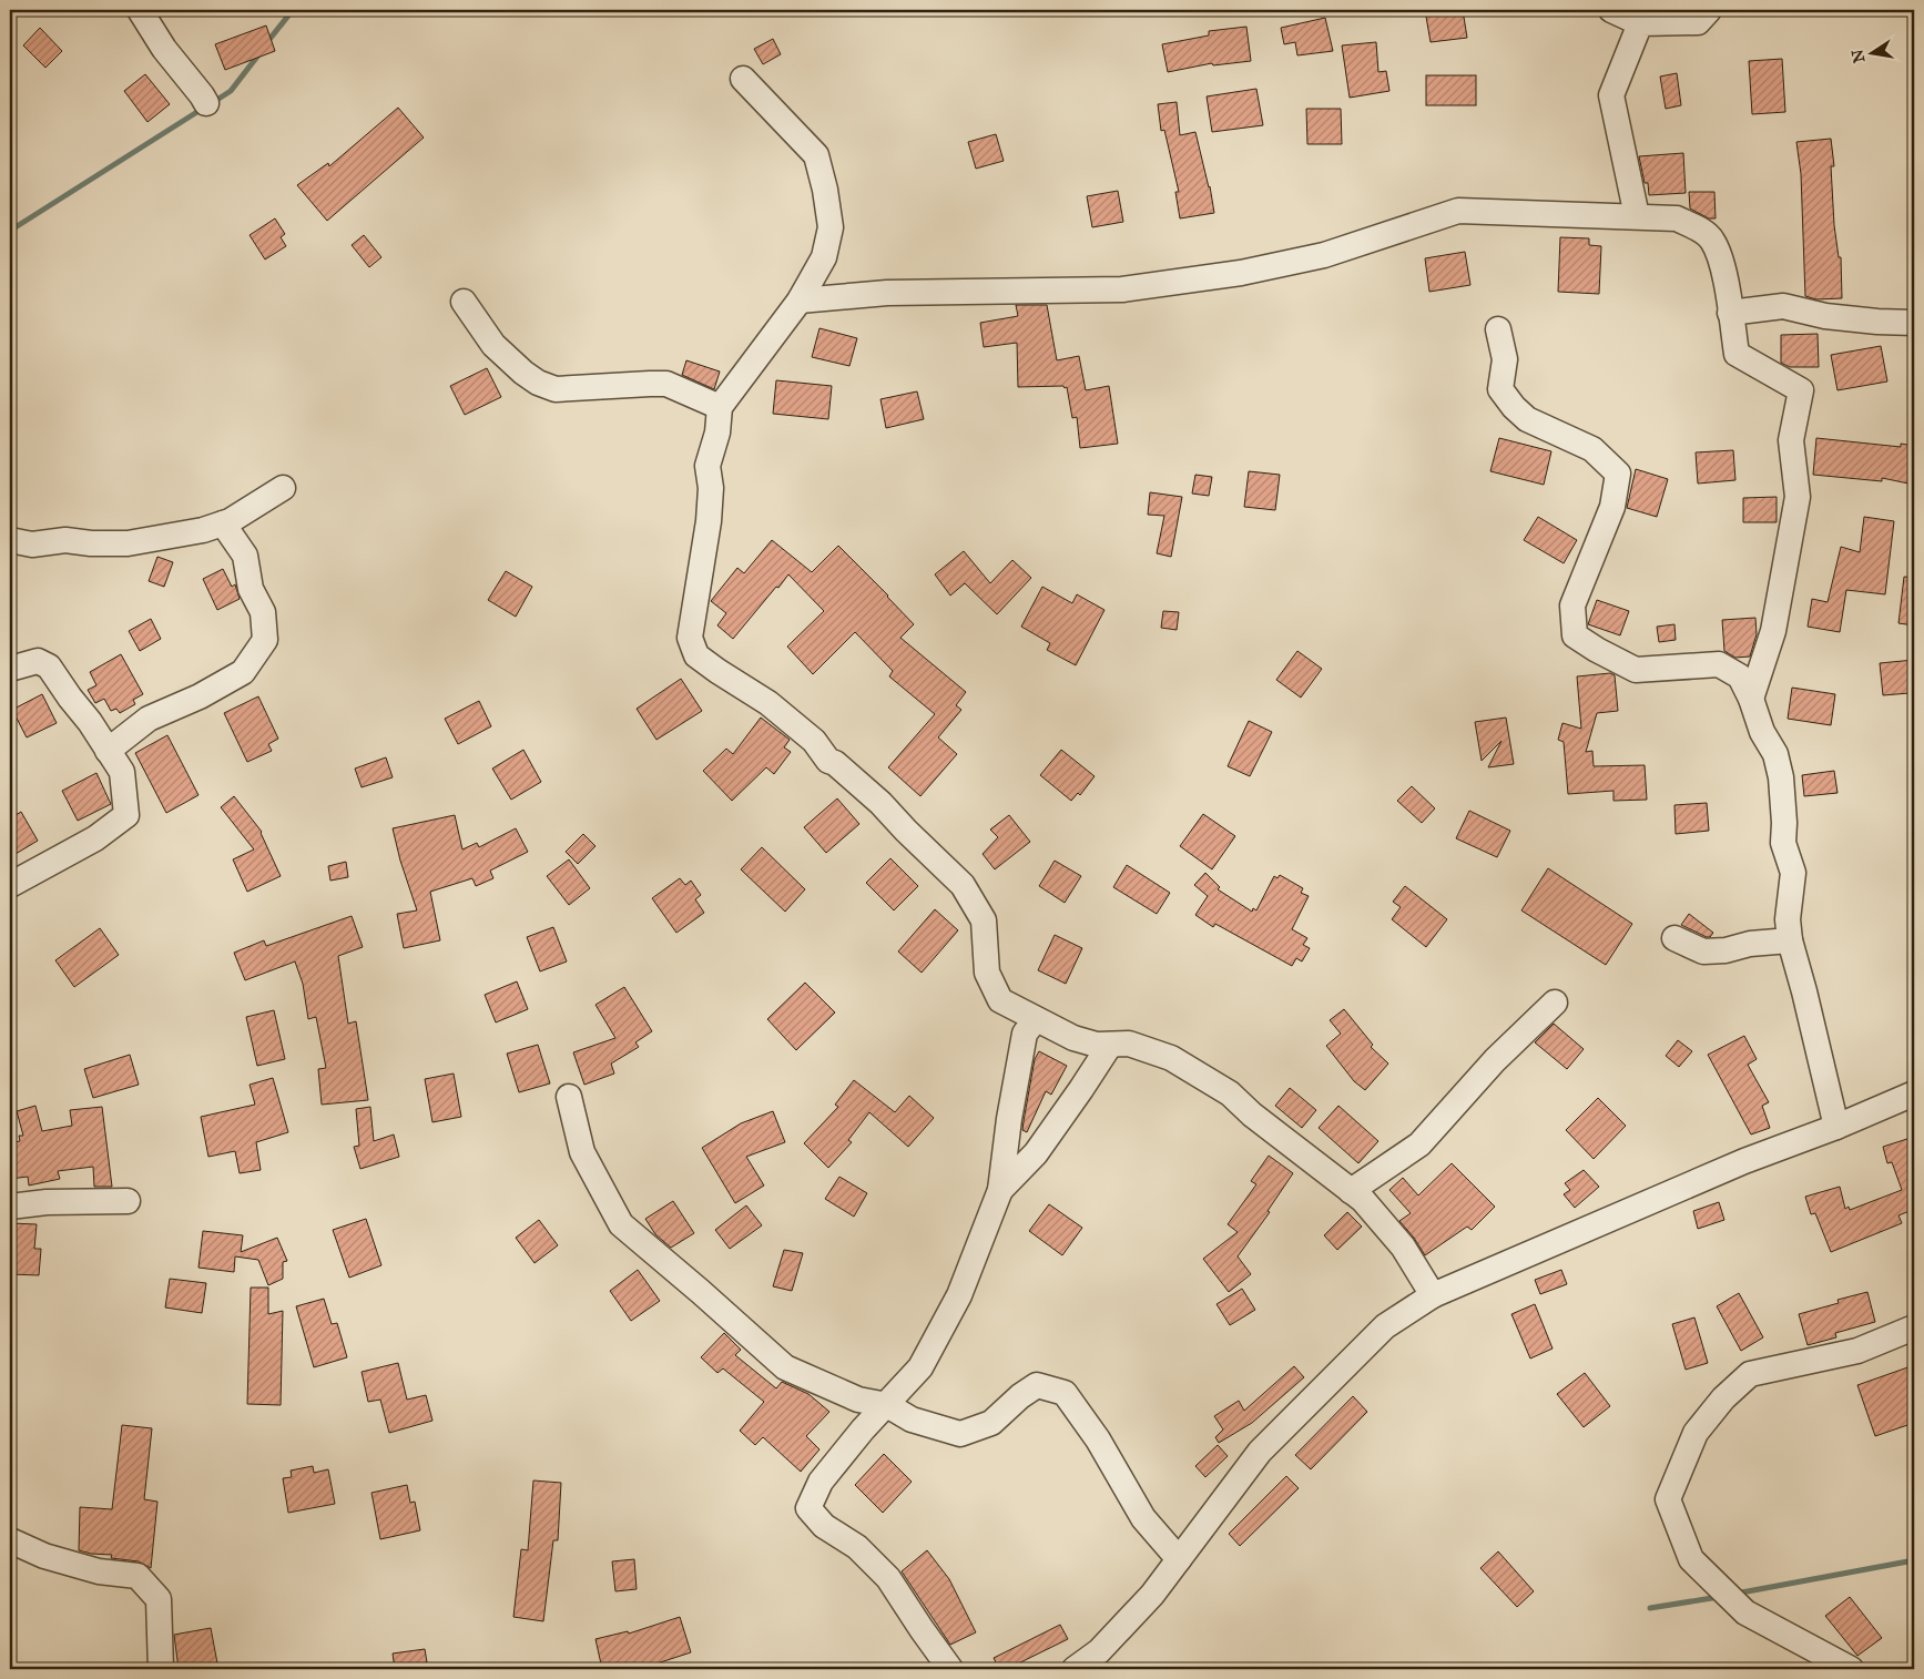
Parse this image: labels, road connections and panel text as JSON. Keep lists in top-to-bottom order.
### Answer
{
  "north": "left"
}
